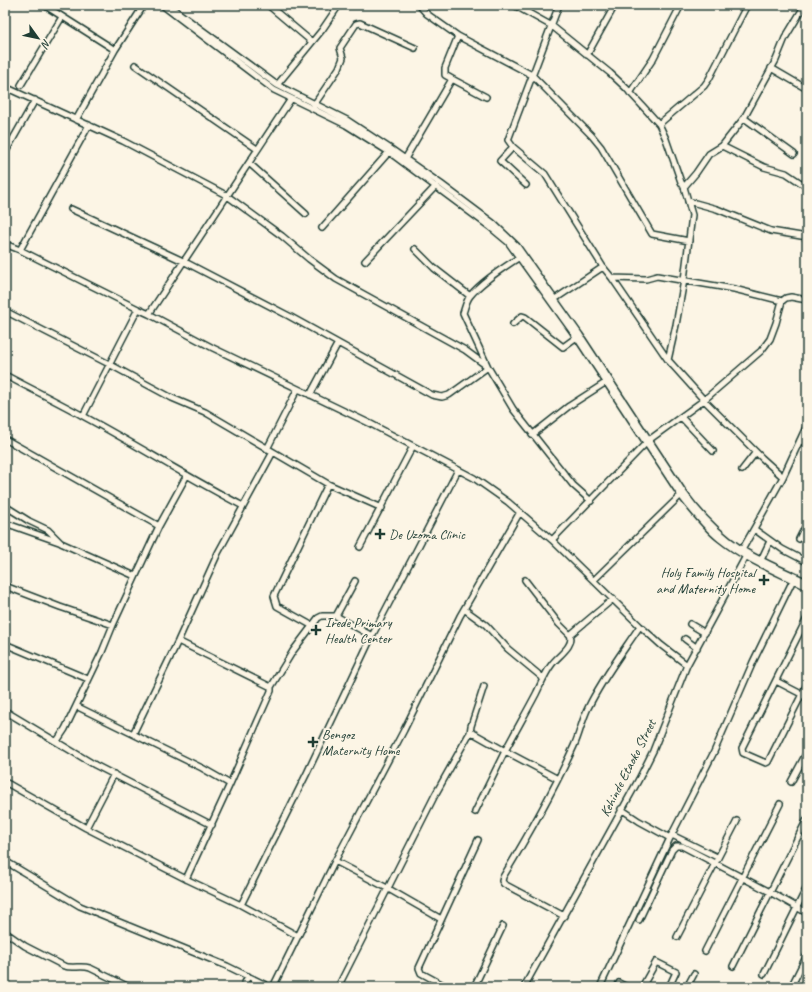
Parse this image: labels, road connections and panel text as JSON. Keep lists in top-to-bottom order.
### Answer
{
  "streets": {
    "street": ["Kehinde Etaoko Street"]
  },
  "places": {
    "health": [
      "De Uzoma Clinic",
      "Holy Family Hospital and Maternity Home",
      "Irede Primary Health Center",
      "Bengoz Maternity Home"
    ]
  },
  "north": "bottom right"
}
